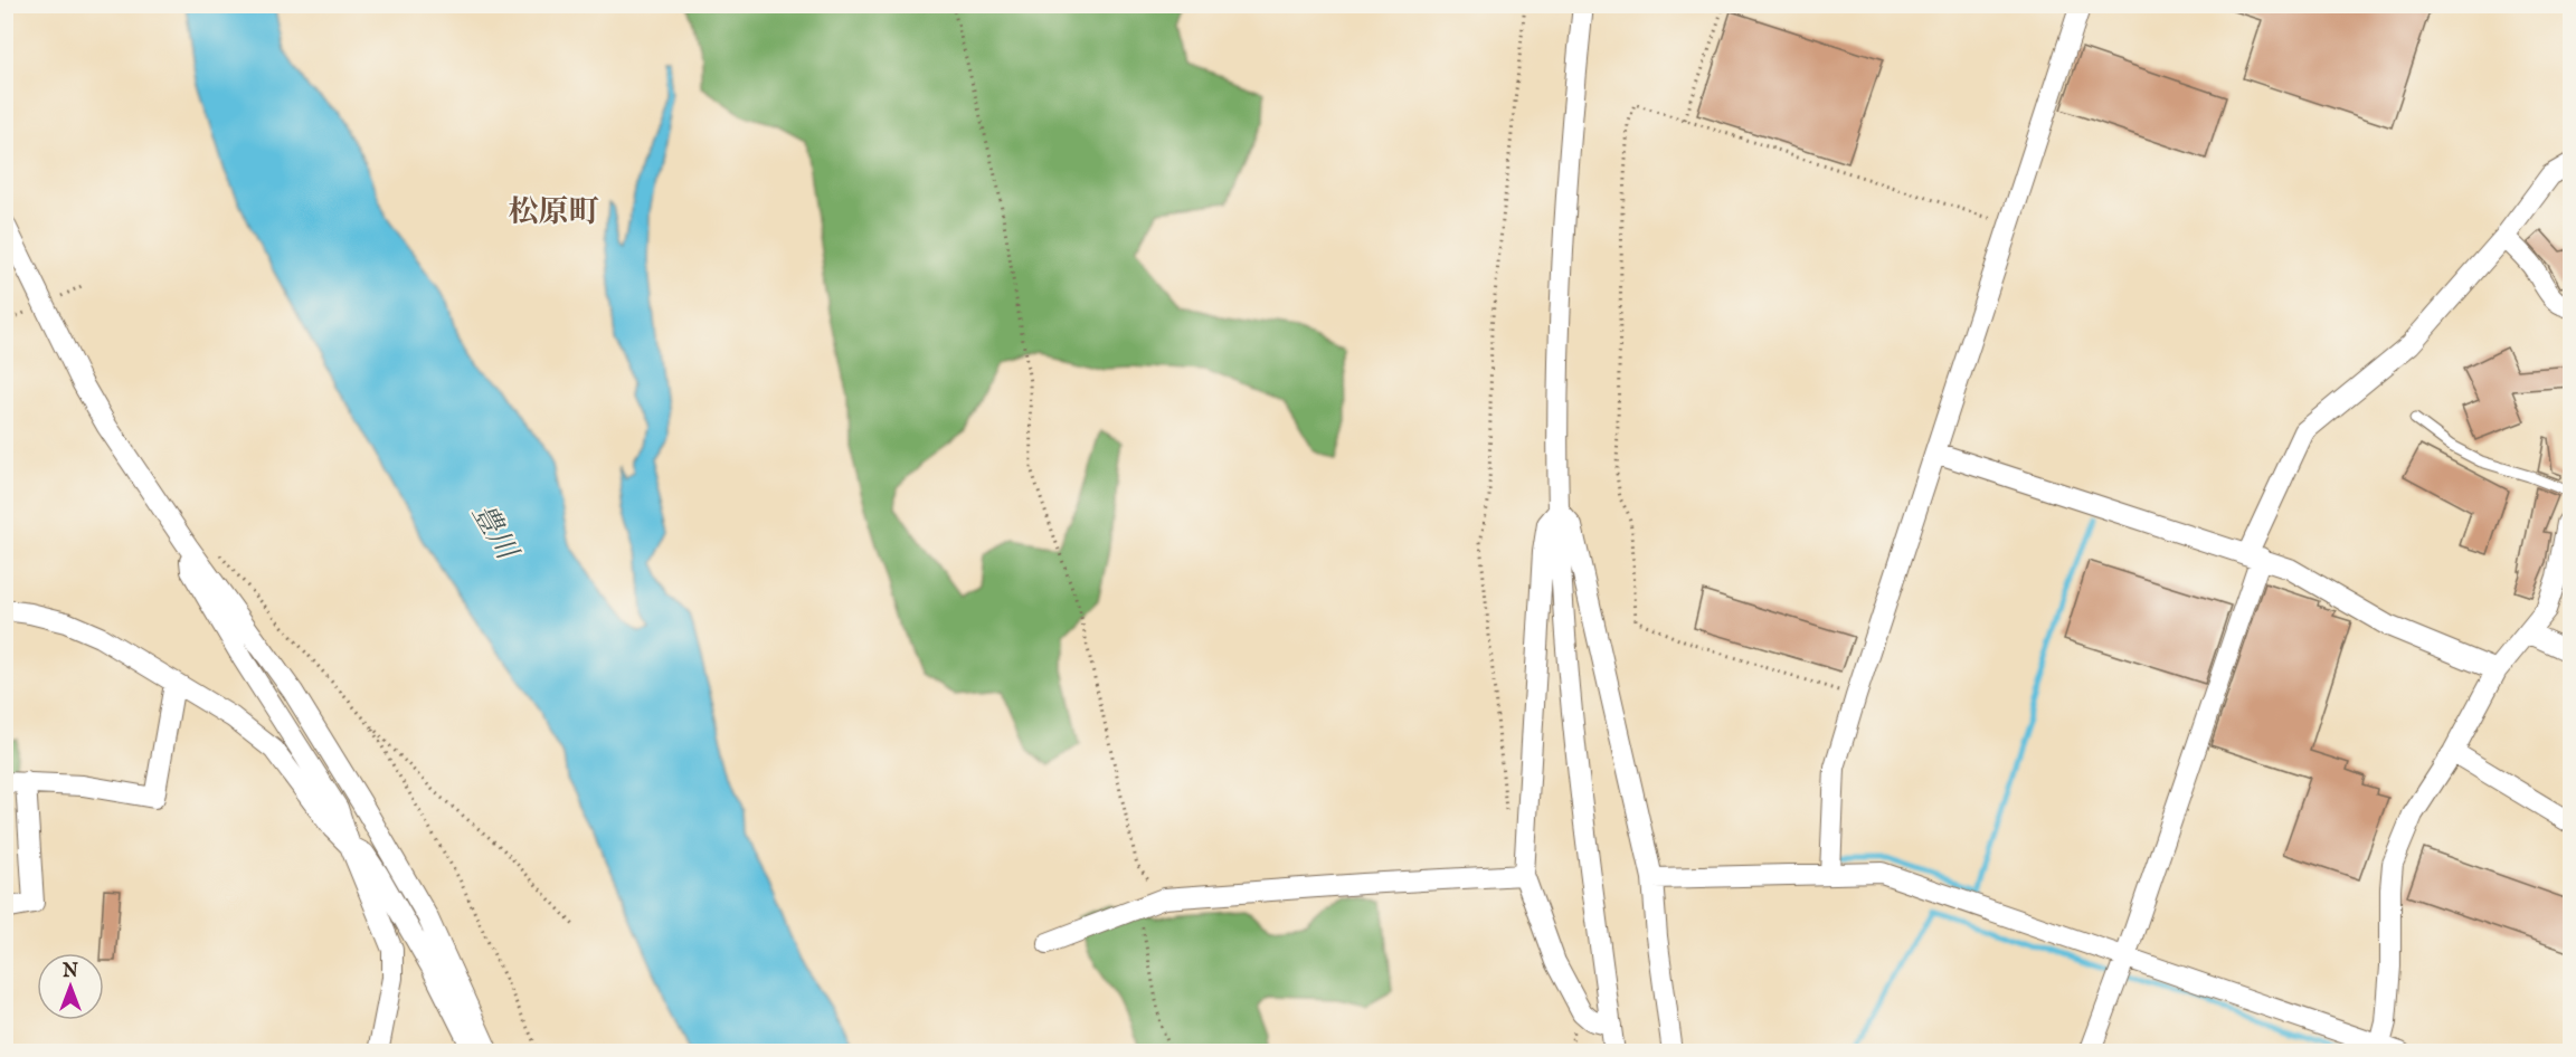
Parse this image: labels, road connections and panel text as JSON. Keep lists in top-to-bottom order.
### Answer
{
  "districts": ["松原町"],
  "water": ["豊川"],
  "north": "top"
}
